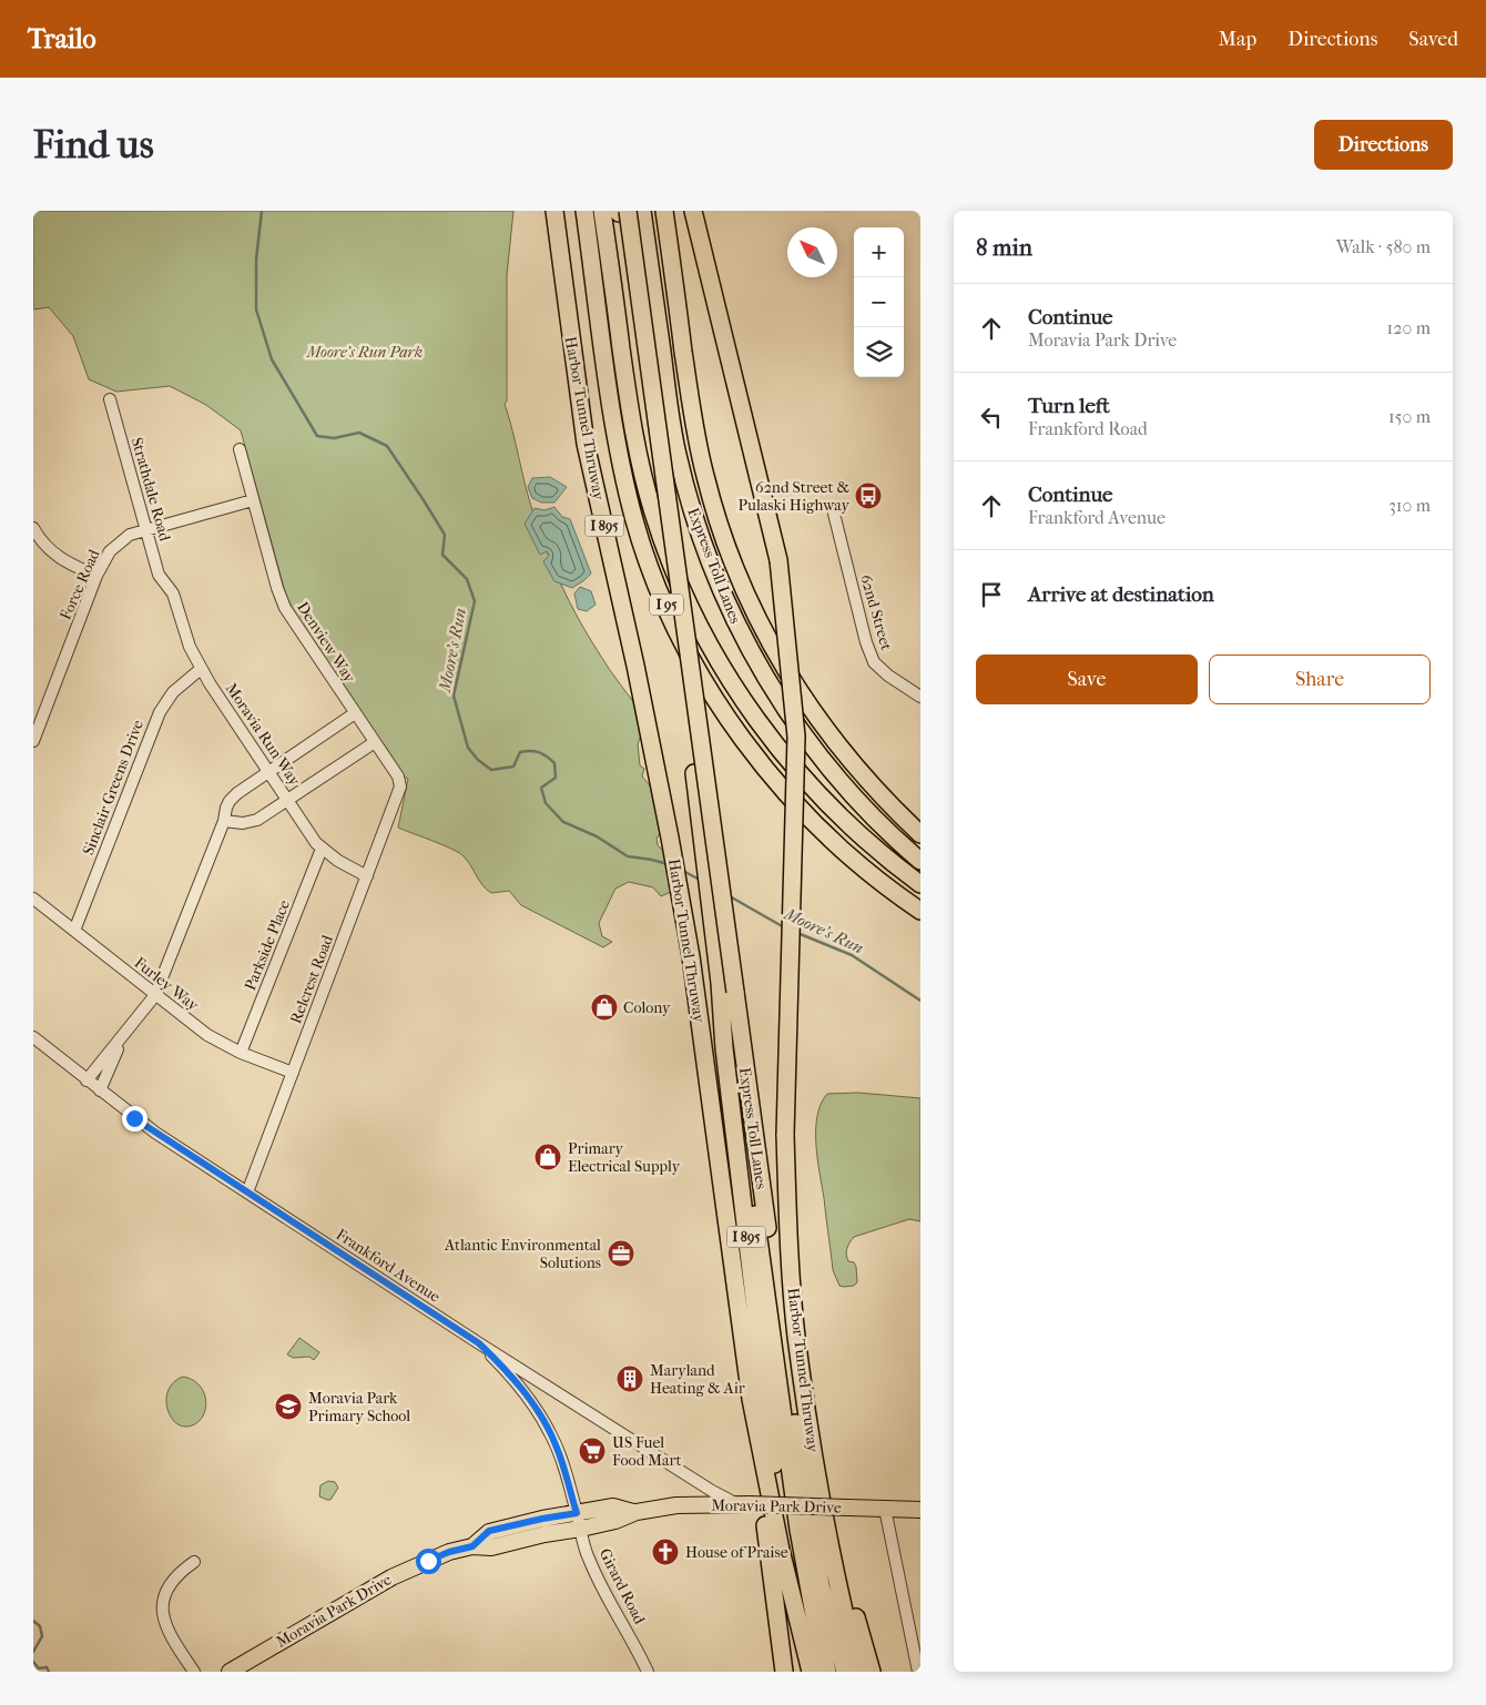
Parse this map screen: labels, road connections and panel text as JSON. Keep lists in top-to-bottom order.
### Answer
{
  "streets": {
    "highway": [
      "Harbor Tunnel Thruway",
      "I 895",
      "Express Toll Lanes",
      "I 95"
    ],
    "main road": ["Moravia Park Drive"],
    "street": [
      "Strathdale Road",
      "Force Road",
      "62nd Street",
      "Denview Way",
      "Moravia Run Way",
      "Sinclair Greens Drive",
      "Parkside Place",
      "Relcrest Road",
      "Furley Way",
      "Frankford Avenue",
      "Girard Road"
    ]
  },
  "crossings": [
    ["Harbor Tunnel Thruway", "Express Toll Lanes"],
    ["Strathdale Road", "Force Road"],
    ["Strathdale Road", "Moravia Run Way"],
    ["Force Road", "Denview Way"],
    ["Denview Way", "Relcrest Road"],
    ["Moravia Run Way", "Sinclair Greens Drive"],
    ["Moravia Run Way", "Parkside Place"],
    ["Moravia Run Way", "Relcrest Road"],
    ["Sinclair Greens Drive", "Furley Way"],
    ["Parkside Place", "Furley Way"],
    ["Relcrest Road", "Furley Way"],
    ["Relcrest Road", "Frankford Avenue"],
    ["Frankford Avenue", "Moravia Park Drive"],
    ["Moravia Park Drive", "Girard Road"]
  ],
  "water": ["Moore's Run"],
  "parks": ["Moore's Run Park"],
  "places": {
    "bus stop": ["62nd Street & Pulaski Highway"],
    "shop": ["Colony", "Primary Electrical Supply"],
    "office": ["Atlantic Environmental Solutions"],
    "building": ["Maryland Heating & Air"],
    "school or university": ["Moravia Park Primary School"],
    "supermarket": ["US Fuel Food Mart"],
    "church": ["House of Praise"]
  },
  "north": "top left",
  "page": {
    "header": "Trailo",
    "nav": ["Map", "Directions", "Saved"],
    "buttons": [
      "Directions",
      ["Save", "Share"]
    ],
    "title": "Find us",
    "heading": ["8 min", "Walk · 580 m"],
    "map_buttons": ["+", "−"],
    "list": [
      ["Continue", "Moravia Park Drive", "120 m"],
      ["Turn left", "Frankford Road", "150 m"],
      ["Continue", "Frankford Avenue", "310 m"],
      "Arrive at destination"
    ]
  }
}
